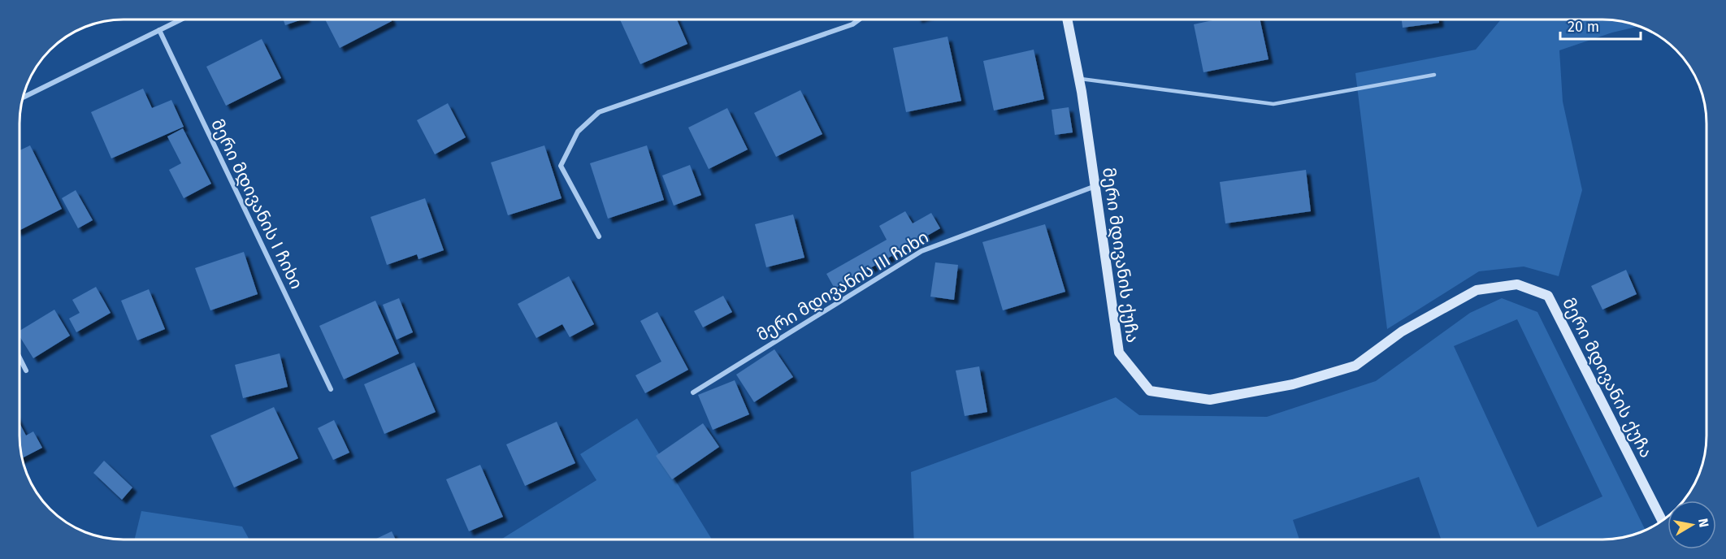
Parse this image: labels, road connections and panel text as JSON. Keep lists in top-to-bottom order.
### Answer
{
  "streets": {
    "street": ["მერი მდივანის I ჩიხი", "მერი მდივანის ქუჩა", "მერი მდივანის III ჩიხი"]
  },
  "crossings": [
    ["მერი მდივანის ქუჩა", "მერი მდივანის III ჩიხი"]
  ],
  "scale_bar": "20 m",
  "north": "right"
}
